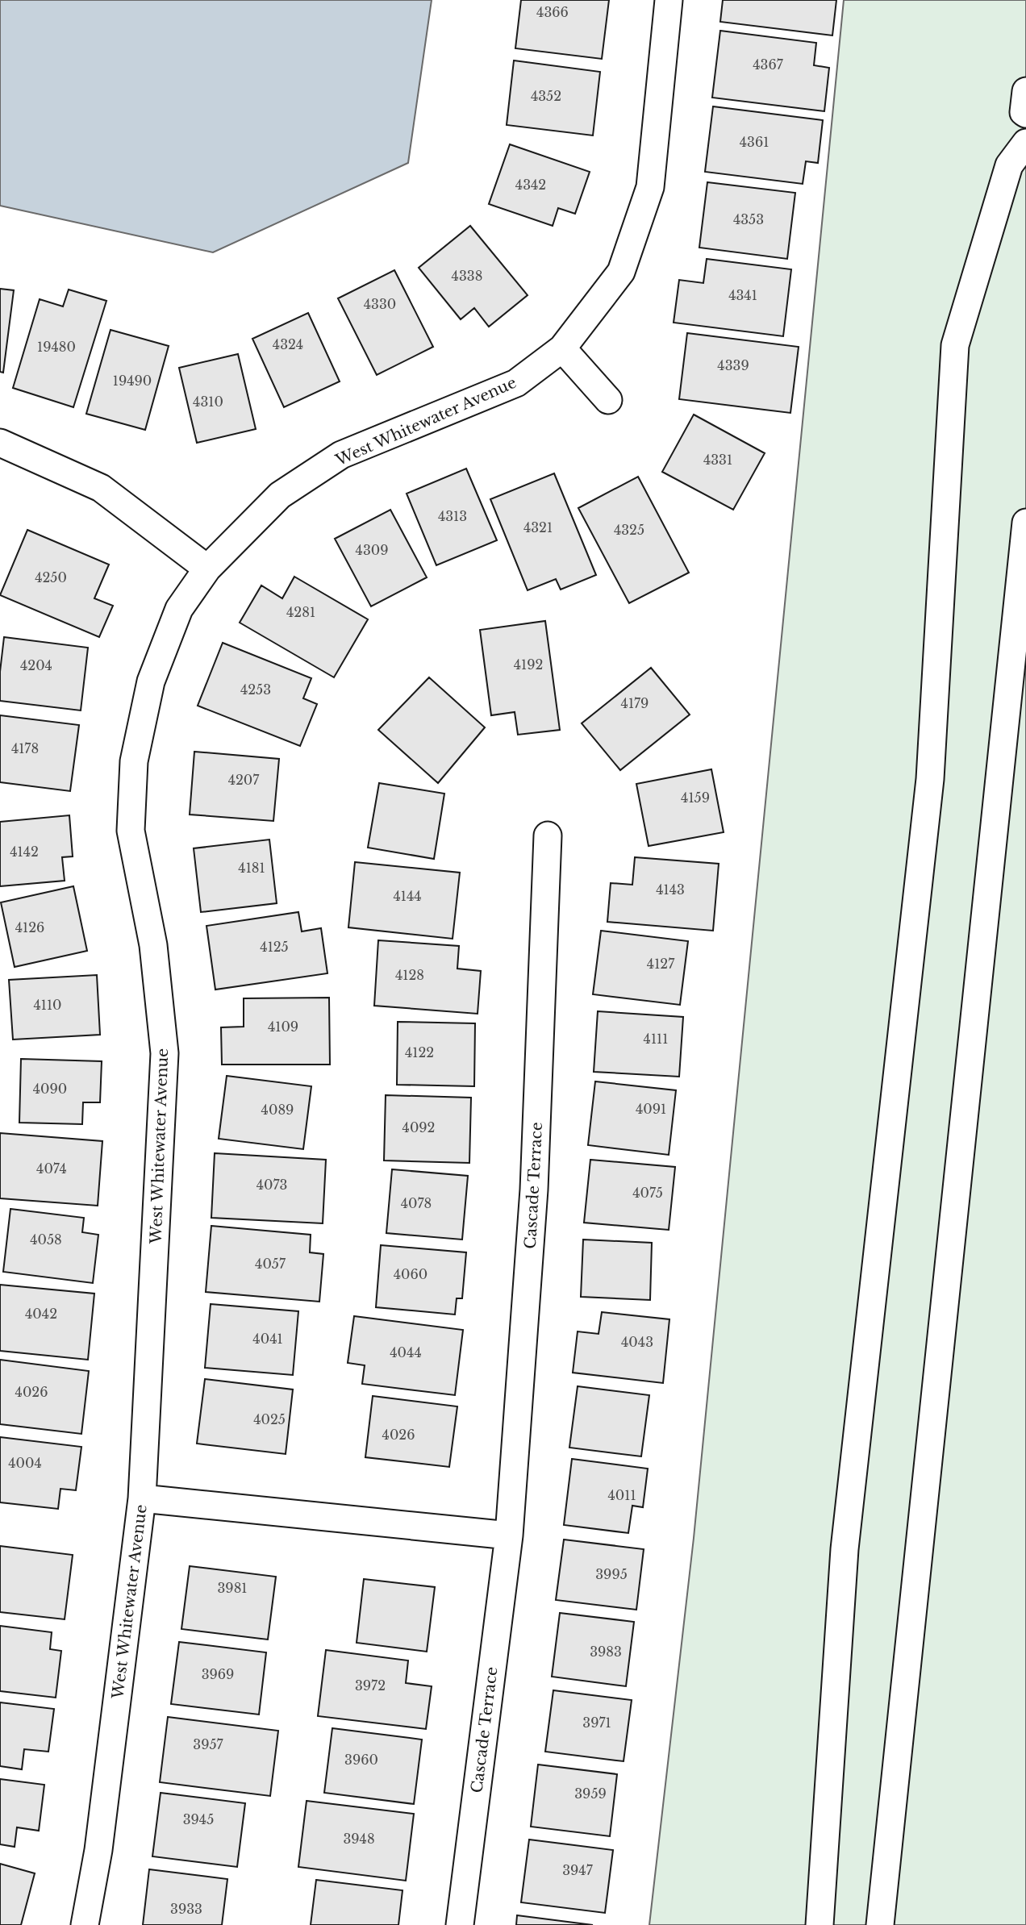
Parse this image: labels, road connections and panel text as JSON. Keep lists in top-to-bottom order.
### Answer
{
  "streets": {
    "street": ["West Whitewater Avenue", "Cascade Terrace"]
  },
  "house_numbers": [
    "4366",
    "4367",
    "4352",
    "4361",
    "4342",
    "4353",
    "4338",
    "4341",
    "4330",
    "4324",
    "19480",
    "4339",
    "19490",
    "4310",
    "4331",
    "4313",
    "4321",
    "4325",
    "4309",
    "4250",
    "4281",
    "4192",
    "4204",
    "4253",
    "4179",
    "4178",
    "4207",
    "4159",
    "4142",
    "4181",
    "4143",
    "4144",
    "4126",
    "4125",
    "4127",
    "4128",
    "4110",
    "4109",
    "4111",
    "4122",
    "4090",
    "4091",
    "4089",
    "4092",
    "4074",
    "4073",
    "4075",
    "4078",
    "4058",
    "4057",
    "4060",
    "4042",
    "4041",
    "4043",
    "4044",
    "4026",
    "4025",
    "4026",
    "4004",
    "4011",
    "3995",
    "3981",
    "3983",
    "3969",
    "3972",
    "3971",
    "3957",
    "3960",
    "3959",
    "3945",
    "3948",
    "3947",
    "3933"
  ]
}
